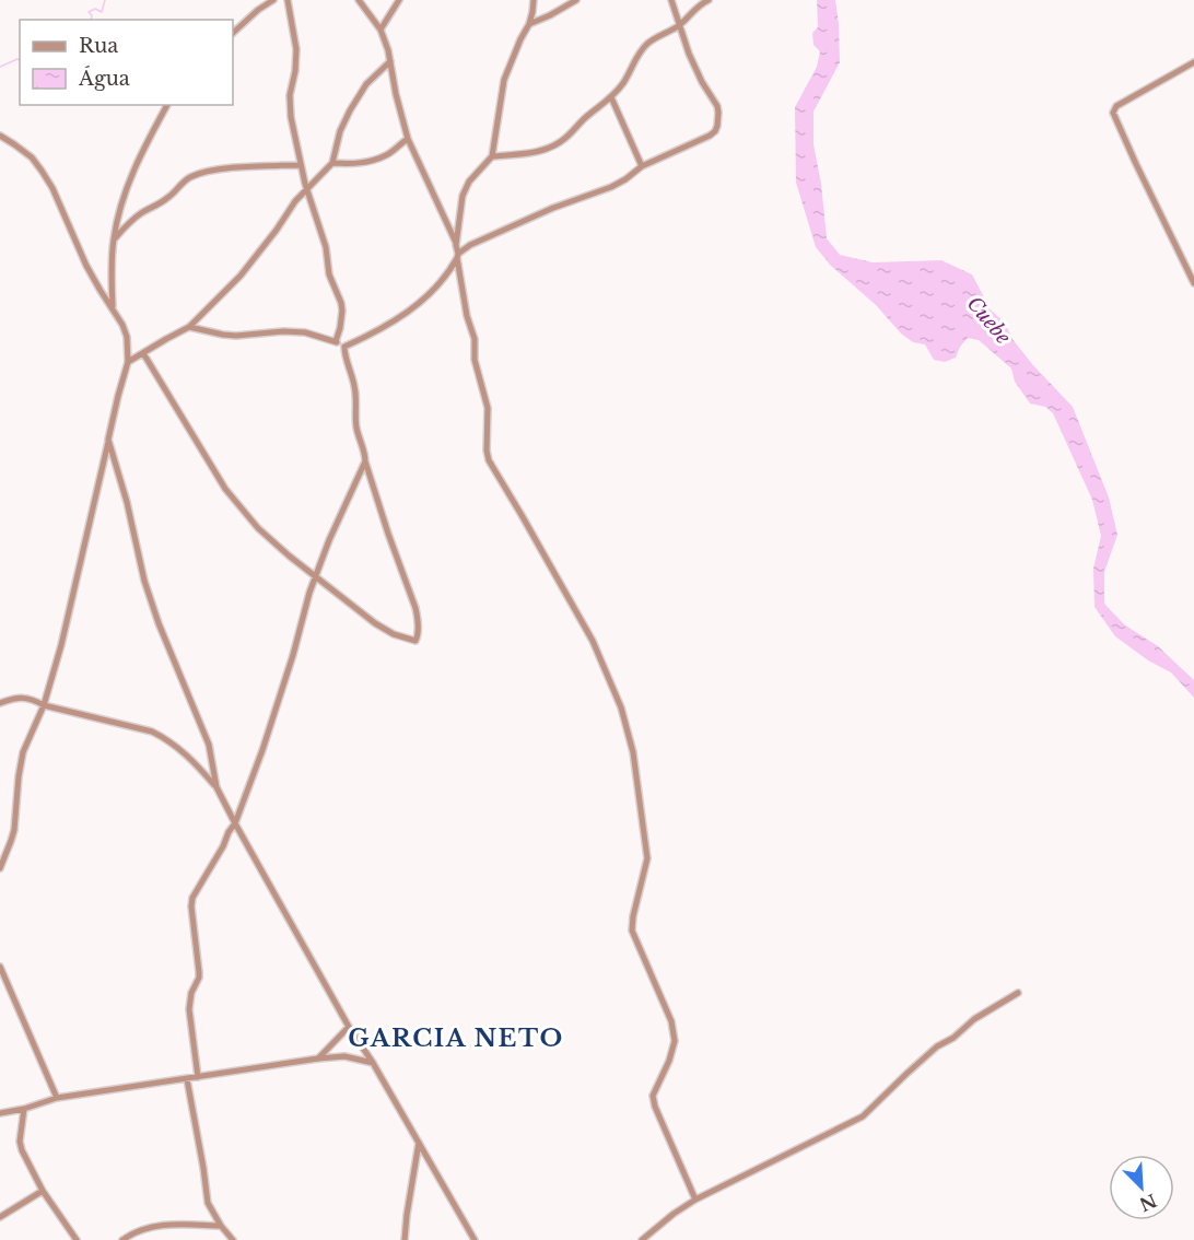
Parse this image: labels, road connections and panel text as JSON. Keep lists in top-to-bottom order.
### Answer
{
  "districts": ["GARCIA NETO"],
  "water": ["Cuebe"],
  "legend": ["Rua", "Água"],
  "north": "bottom right"
}
